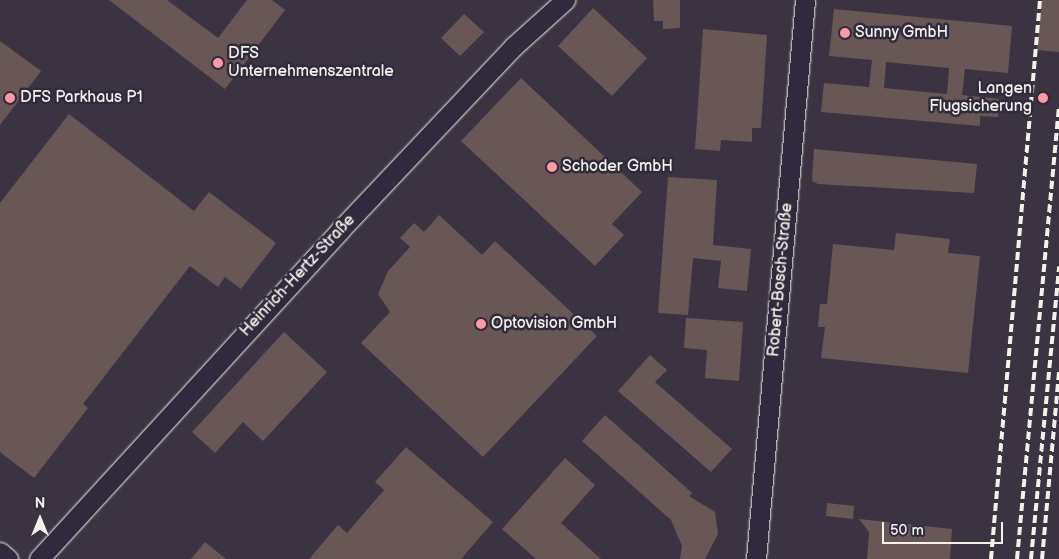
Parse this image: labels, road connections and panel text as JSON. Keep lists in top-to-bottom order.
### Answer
{
  "streets": {
    "street": ["Heinrich-Hertz-Straße", "Robert-Bosch-Straße"]
  },
  "places": [
    "Sunny GmbH",
    "DFS Unternehmenszentrale",
    "DFS Parkhaus P1",
    "Langen Flugsicherung",
    "Schoder GmbH",
    "Optovision GmbH"
  ],
  "scale_bar": "50 m",
  "north": "top"
}
